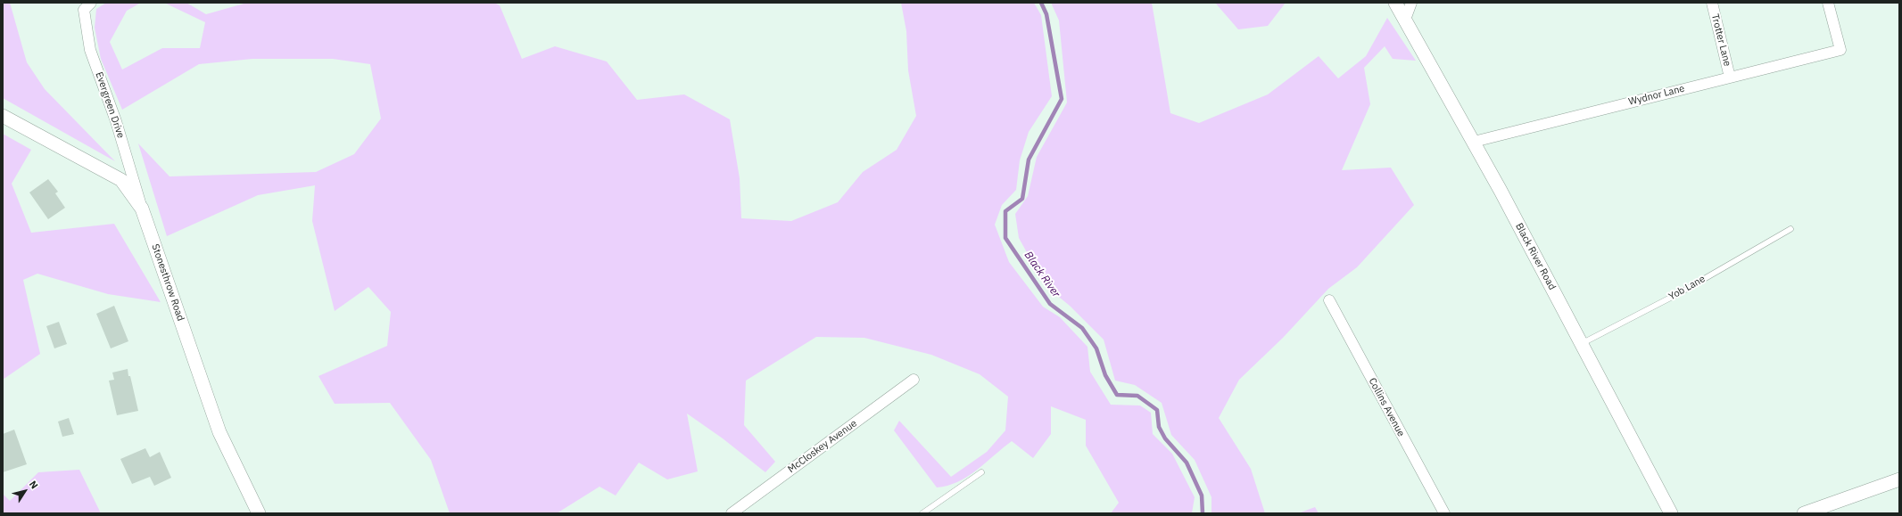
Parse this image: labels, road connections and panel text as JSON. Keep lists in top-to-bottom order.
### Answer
{
  "streets": {
    "street": [
      "Trotter Lane",
      "Wydnor Lane",
      "Evergreen Drive",
      "Black River Road",
      "Stonesthrow Road",
      "Collins Avenue",
      "McCloskey Avenue"
    ],
    "lane": ["Yob Lane"]
  },
  "crossings": [
    ["Trotter Lane", "Wydnor Lane"],
    ["Wydnor Lane", "Black River Road"],
    ["Evergreen Drive", "Stonesthrow Road"],
    ["Black River Road", "Yob Lane"]
  ],
  "water": ["Black River"],
  "north": "top right"
}
